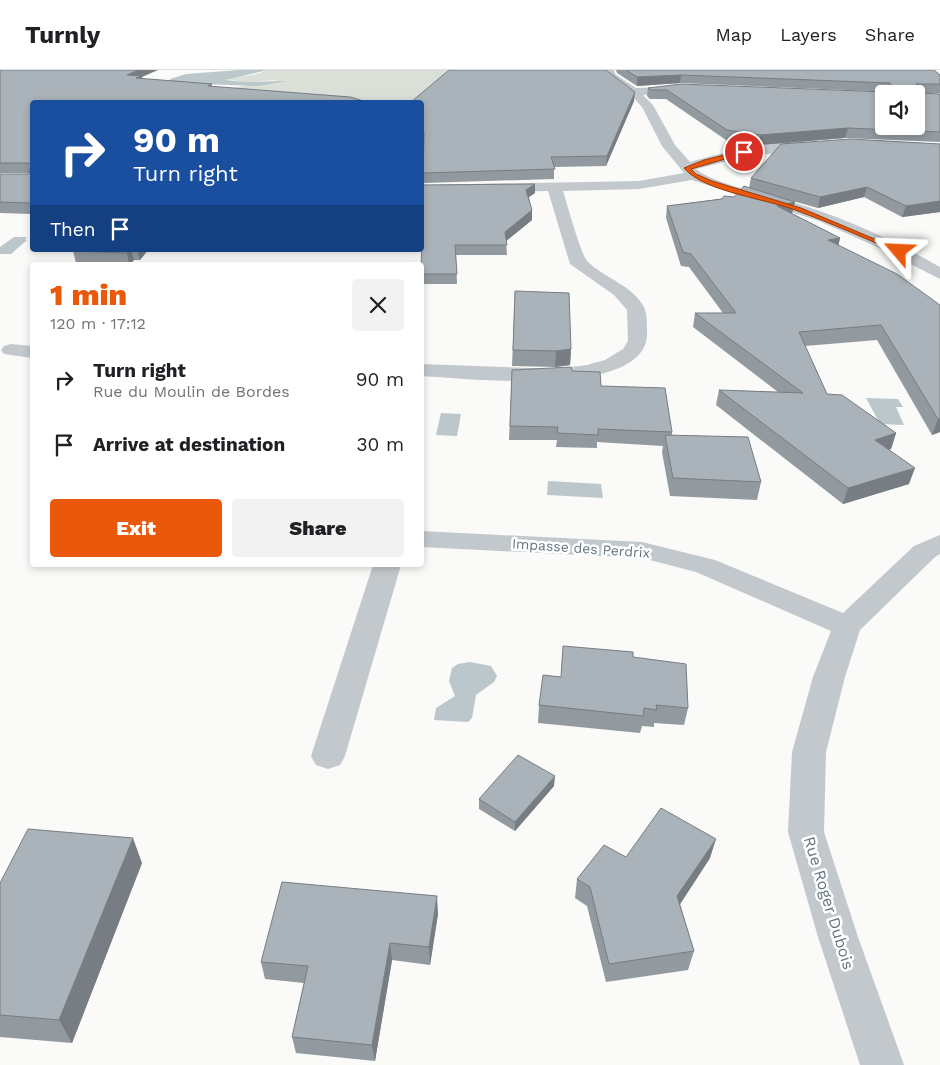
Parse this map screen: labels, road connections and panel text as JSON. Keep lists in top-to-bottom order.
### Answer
{
  "streets": {
    "street": ["Impasse des Perdrix", "Rue Roger Dubois"]
  },
  "crossings": [
    ["Impasse des Perdrix", "Rue Roger Dubois"]
  ],
  "page": {
    "header": "Turnly",
    "nav": ["Map", "Layers", "Share"],
    "turn": ["90 m", "Turn right"],
    "then": "Then",
    "heading": ["1 min", "120 m · 17:12"],
    "list": [
      {
        "name": "Turn right",
        "note": "Rue du Moulin de Bordes",
        "value": "90 m"
      },
      {
        "name": "Arrive at destination",
        "value": "30 m"
      }
    ],
    "buttons": ["Exit", "Share"]
  }
}
